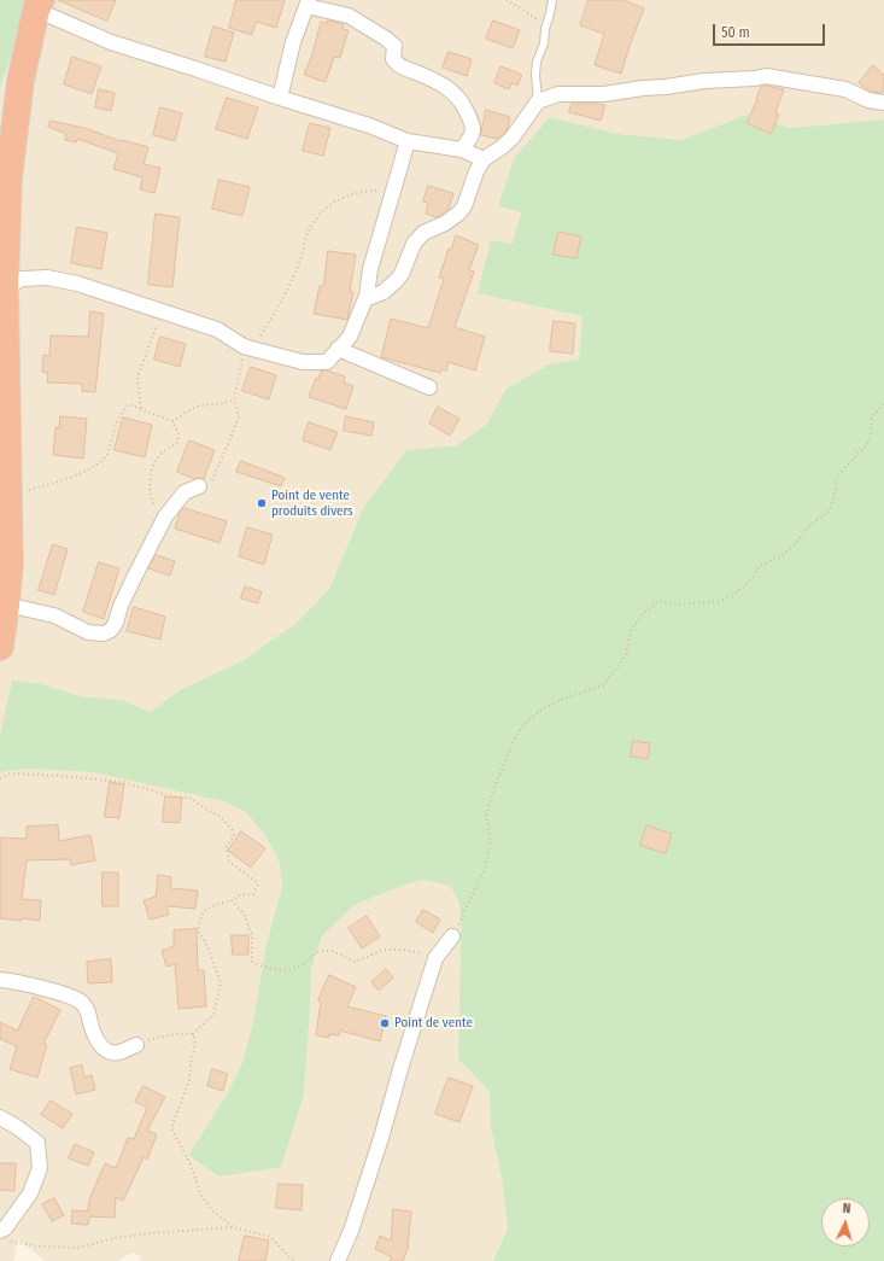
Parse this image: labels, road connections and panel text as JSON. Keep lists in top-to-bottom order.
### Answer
{
  "places": ["Point de vente produits divers", "Point de vente"],
  "scale_bar": "50 m",
  "north": "top"
}
